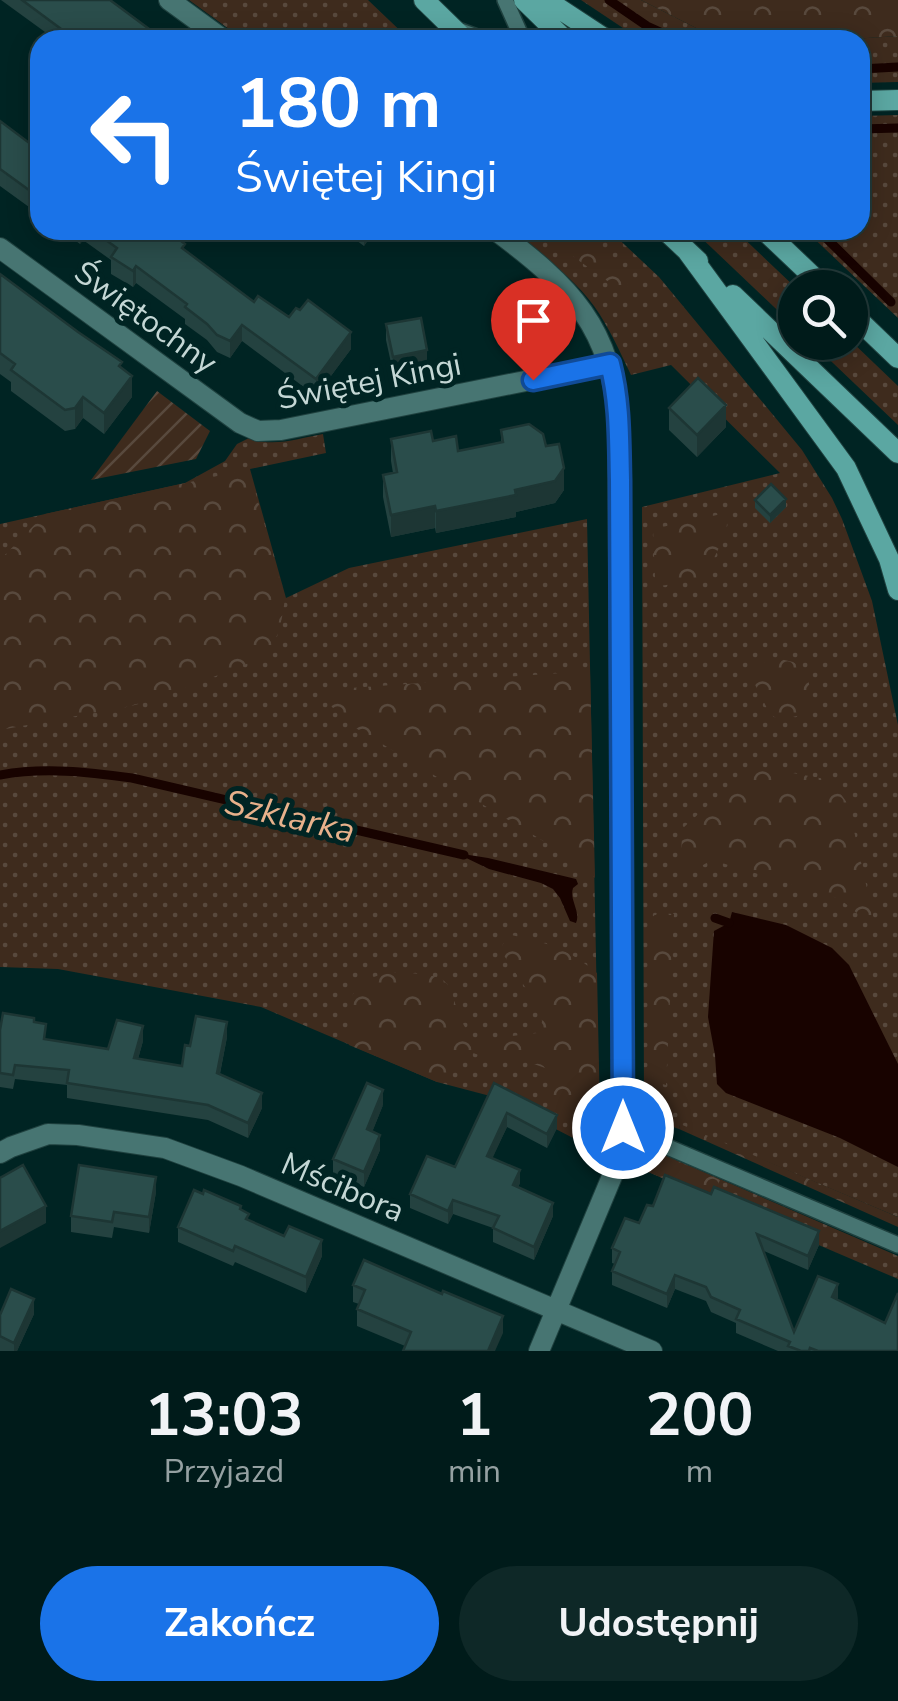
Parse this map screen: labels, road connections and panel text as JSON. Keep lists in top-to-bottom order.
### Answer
{
  "streets": {
    "street": ["Świętochny", "Świętej Kingi", "Mścibora"]
  },
  "crossings": [
    ["Świętochny", "Świętej Kingi"]
  ],
  "water": ["Szklarka"],
  "page": {
    "turn": ["180 m", "Świętej Kingi"],
    "eta": [
      "13:03",
      "Przyjazd",
      "1",
      "min",
      "200",
      "m"
    ],
    "buttons": ["Zakończ", "Udostępnij"]
  }
}
